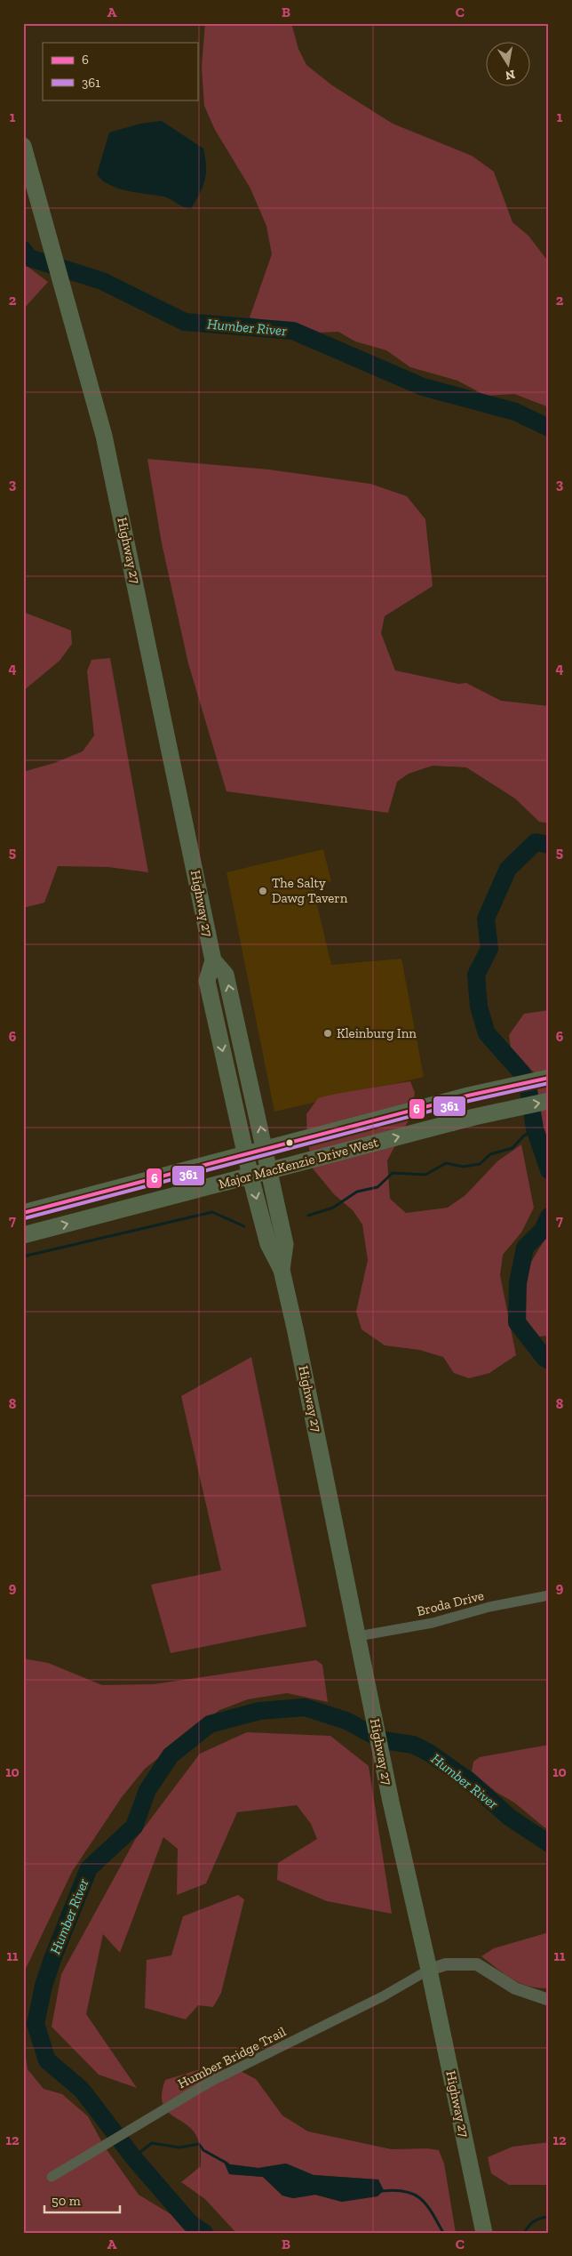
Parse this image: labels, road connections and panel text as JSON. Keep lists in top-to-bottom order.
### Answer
{
  "streets": {
    "main road": ["Highway 27", "Major MacKenzie Drive West"],
    "street": ["Broda Drive", "Humber Bridge Trail"]
  },
  "crossings": [
    ["Highway 27", "Major MacKenzie Drive West"],
    ["Highway 27", "Broda Drive"],
    ["Highway 27", "Humber Bridge Trail"]
  ],
  "water": ["Humber River"],
  "places": ["The Salty Dawg Tavern", "Kleinburg Inn"],
  "lines": ["transit line 6", "transit line 361"],
  "legend": ["6", "361"],
  "scale_bar": "50 m",
  "north": "bottom",
  "grid": {
    "columns": ["A", "B", "C"],
    "rows": [
      "1",
      "2",
      "3",
      "4",
      "5",
      "6",
      "7",
      "8",
      "9",
      "10",
      "11",
      "12"
    ]
  }
}
